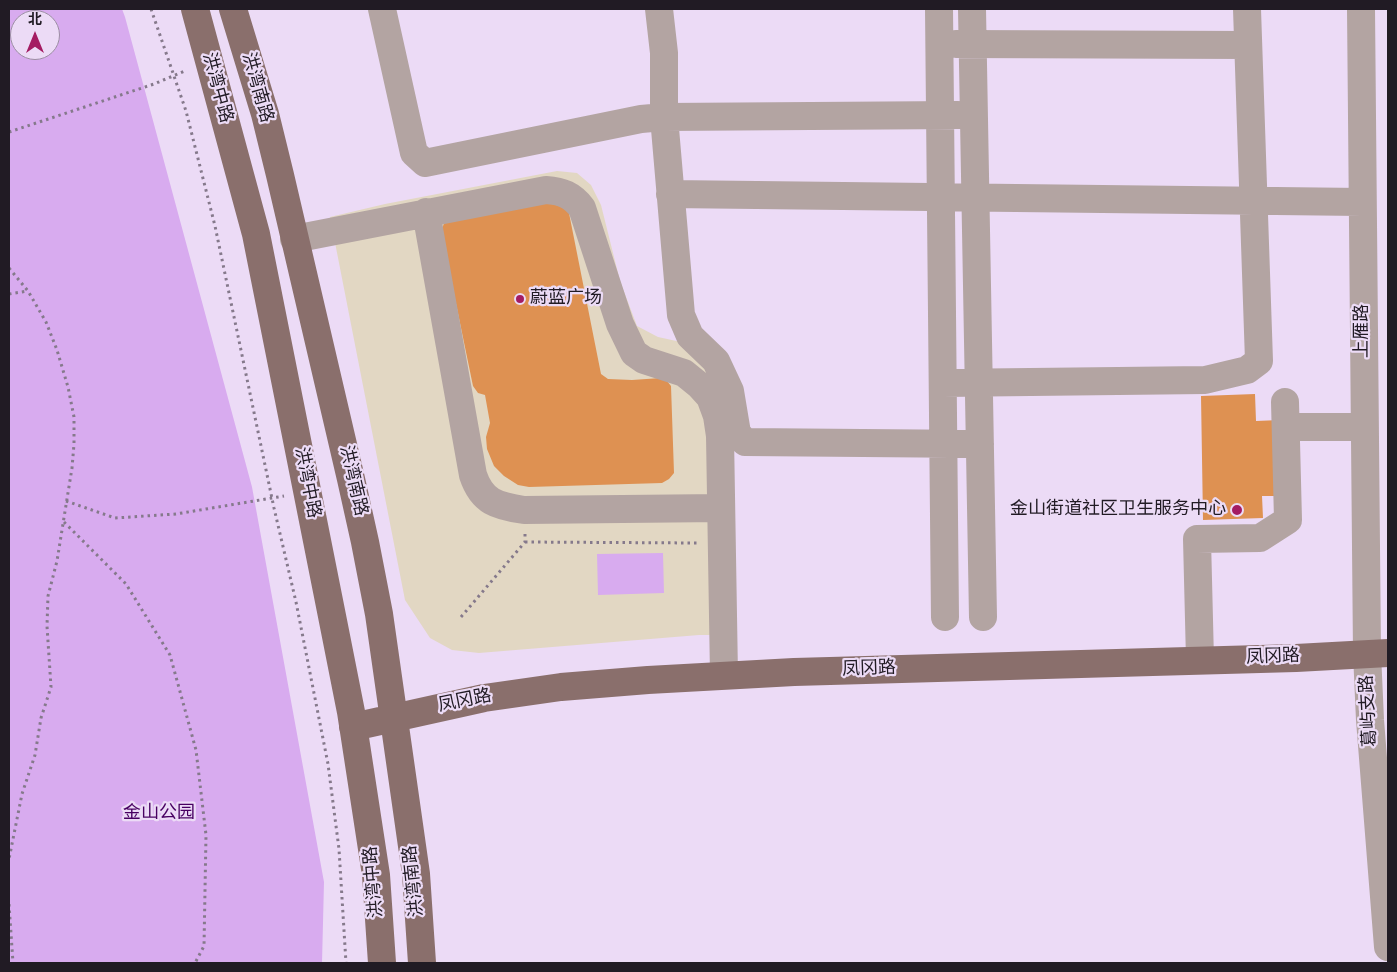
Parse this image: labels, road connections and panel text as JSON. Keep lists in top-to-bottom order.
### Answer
{
  "streets": {
    "main road": ["洪湾中路", "洪湾南路", "凤冈路"],
    "street": ["上雁路", "葛屿支路"]
  },
  "crossings": [
    ["洪湾中路", "凤冈路"],
    ["洪湾南路", "凤冈路"],
    ["上雁路", "凤冈路"],
    ["上雁路", "葛屿支路"],
    ["凤冈路", "葛屿支路"]
  ],
  "parks": ["金山公园"],
  "places": ["蔚蓝广场", "金山街道社区卫生服务中心"],
  "north": "top"
}
